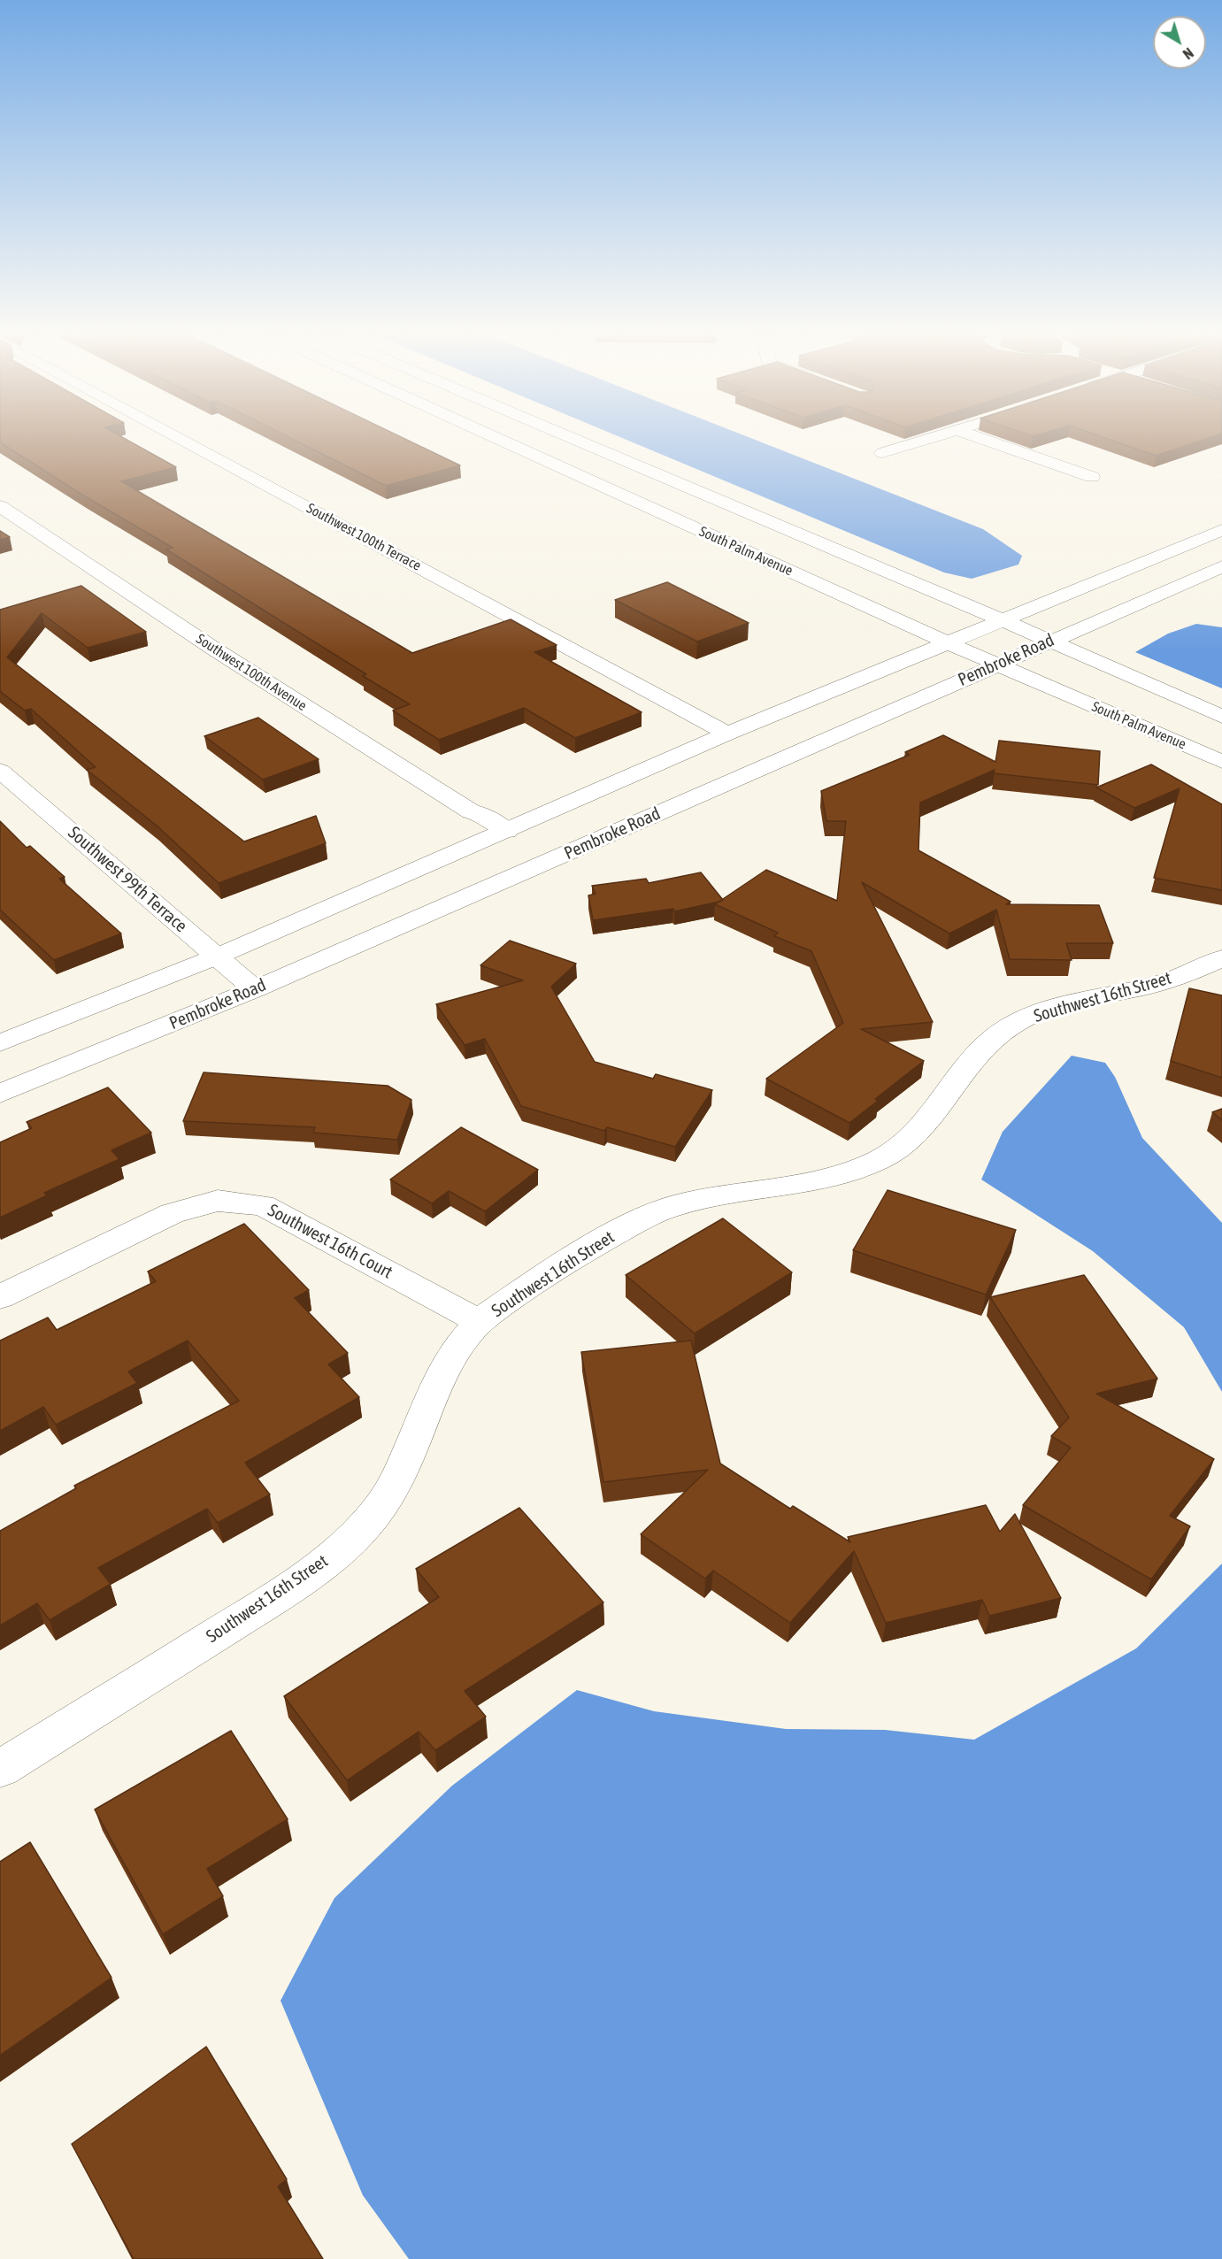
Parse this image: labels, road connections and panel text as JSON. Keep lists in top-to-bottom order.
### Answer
{
  "streets": {
    "main road": [
      "Southwest 100th Terrace",
      "South Palm Avenue",
      "Pembroke Road",
      "Southwest 100th Avenue",
      "Southwest 99th Terrace",
      "Southwest 16th Street",
      "Southwest 16th Court"
    ]
  },
  "crossings": [
    ["South Palm Avenue", "Pembroke Road"],
    ["Pembroke Road", "Southwest 99th Terrace"],
    ["Southwest 16th Street", "Southwest 16th Court"]
  ],
  "north": "bottom right"
}
